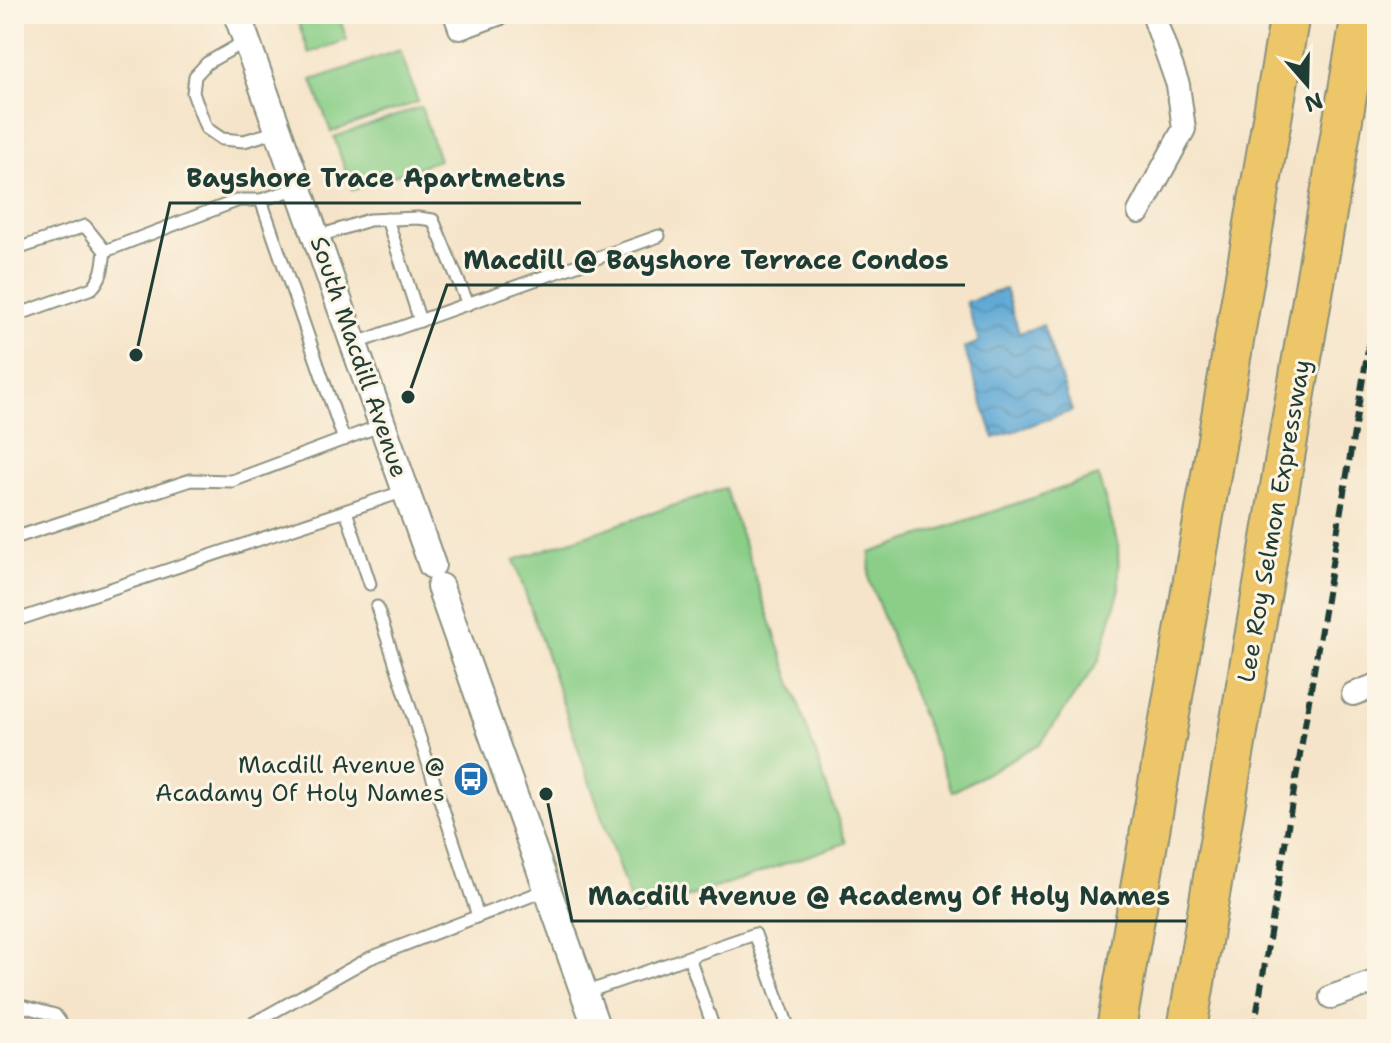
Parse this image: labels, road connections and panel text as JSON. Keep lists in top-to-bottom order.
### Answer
{
  "streets": {
    "highway": ["Lee Roy Selmon Expressway"],
    "street": ["South Macdill Avenue"]
  },
  "places": {
    "other": ["Bayshore Trace Apartmetns", "Macdill @ Bayshore Terrace Condos", "Macdill Avenue @ Academy Of Holy Names"],
    "bus stop": ["Macdill Avenue @ Acadamy Of Holy Names"]
  },
  "north": "bottom"
}
